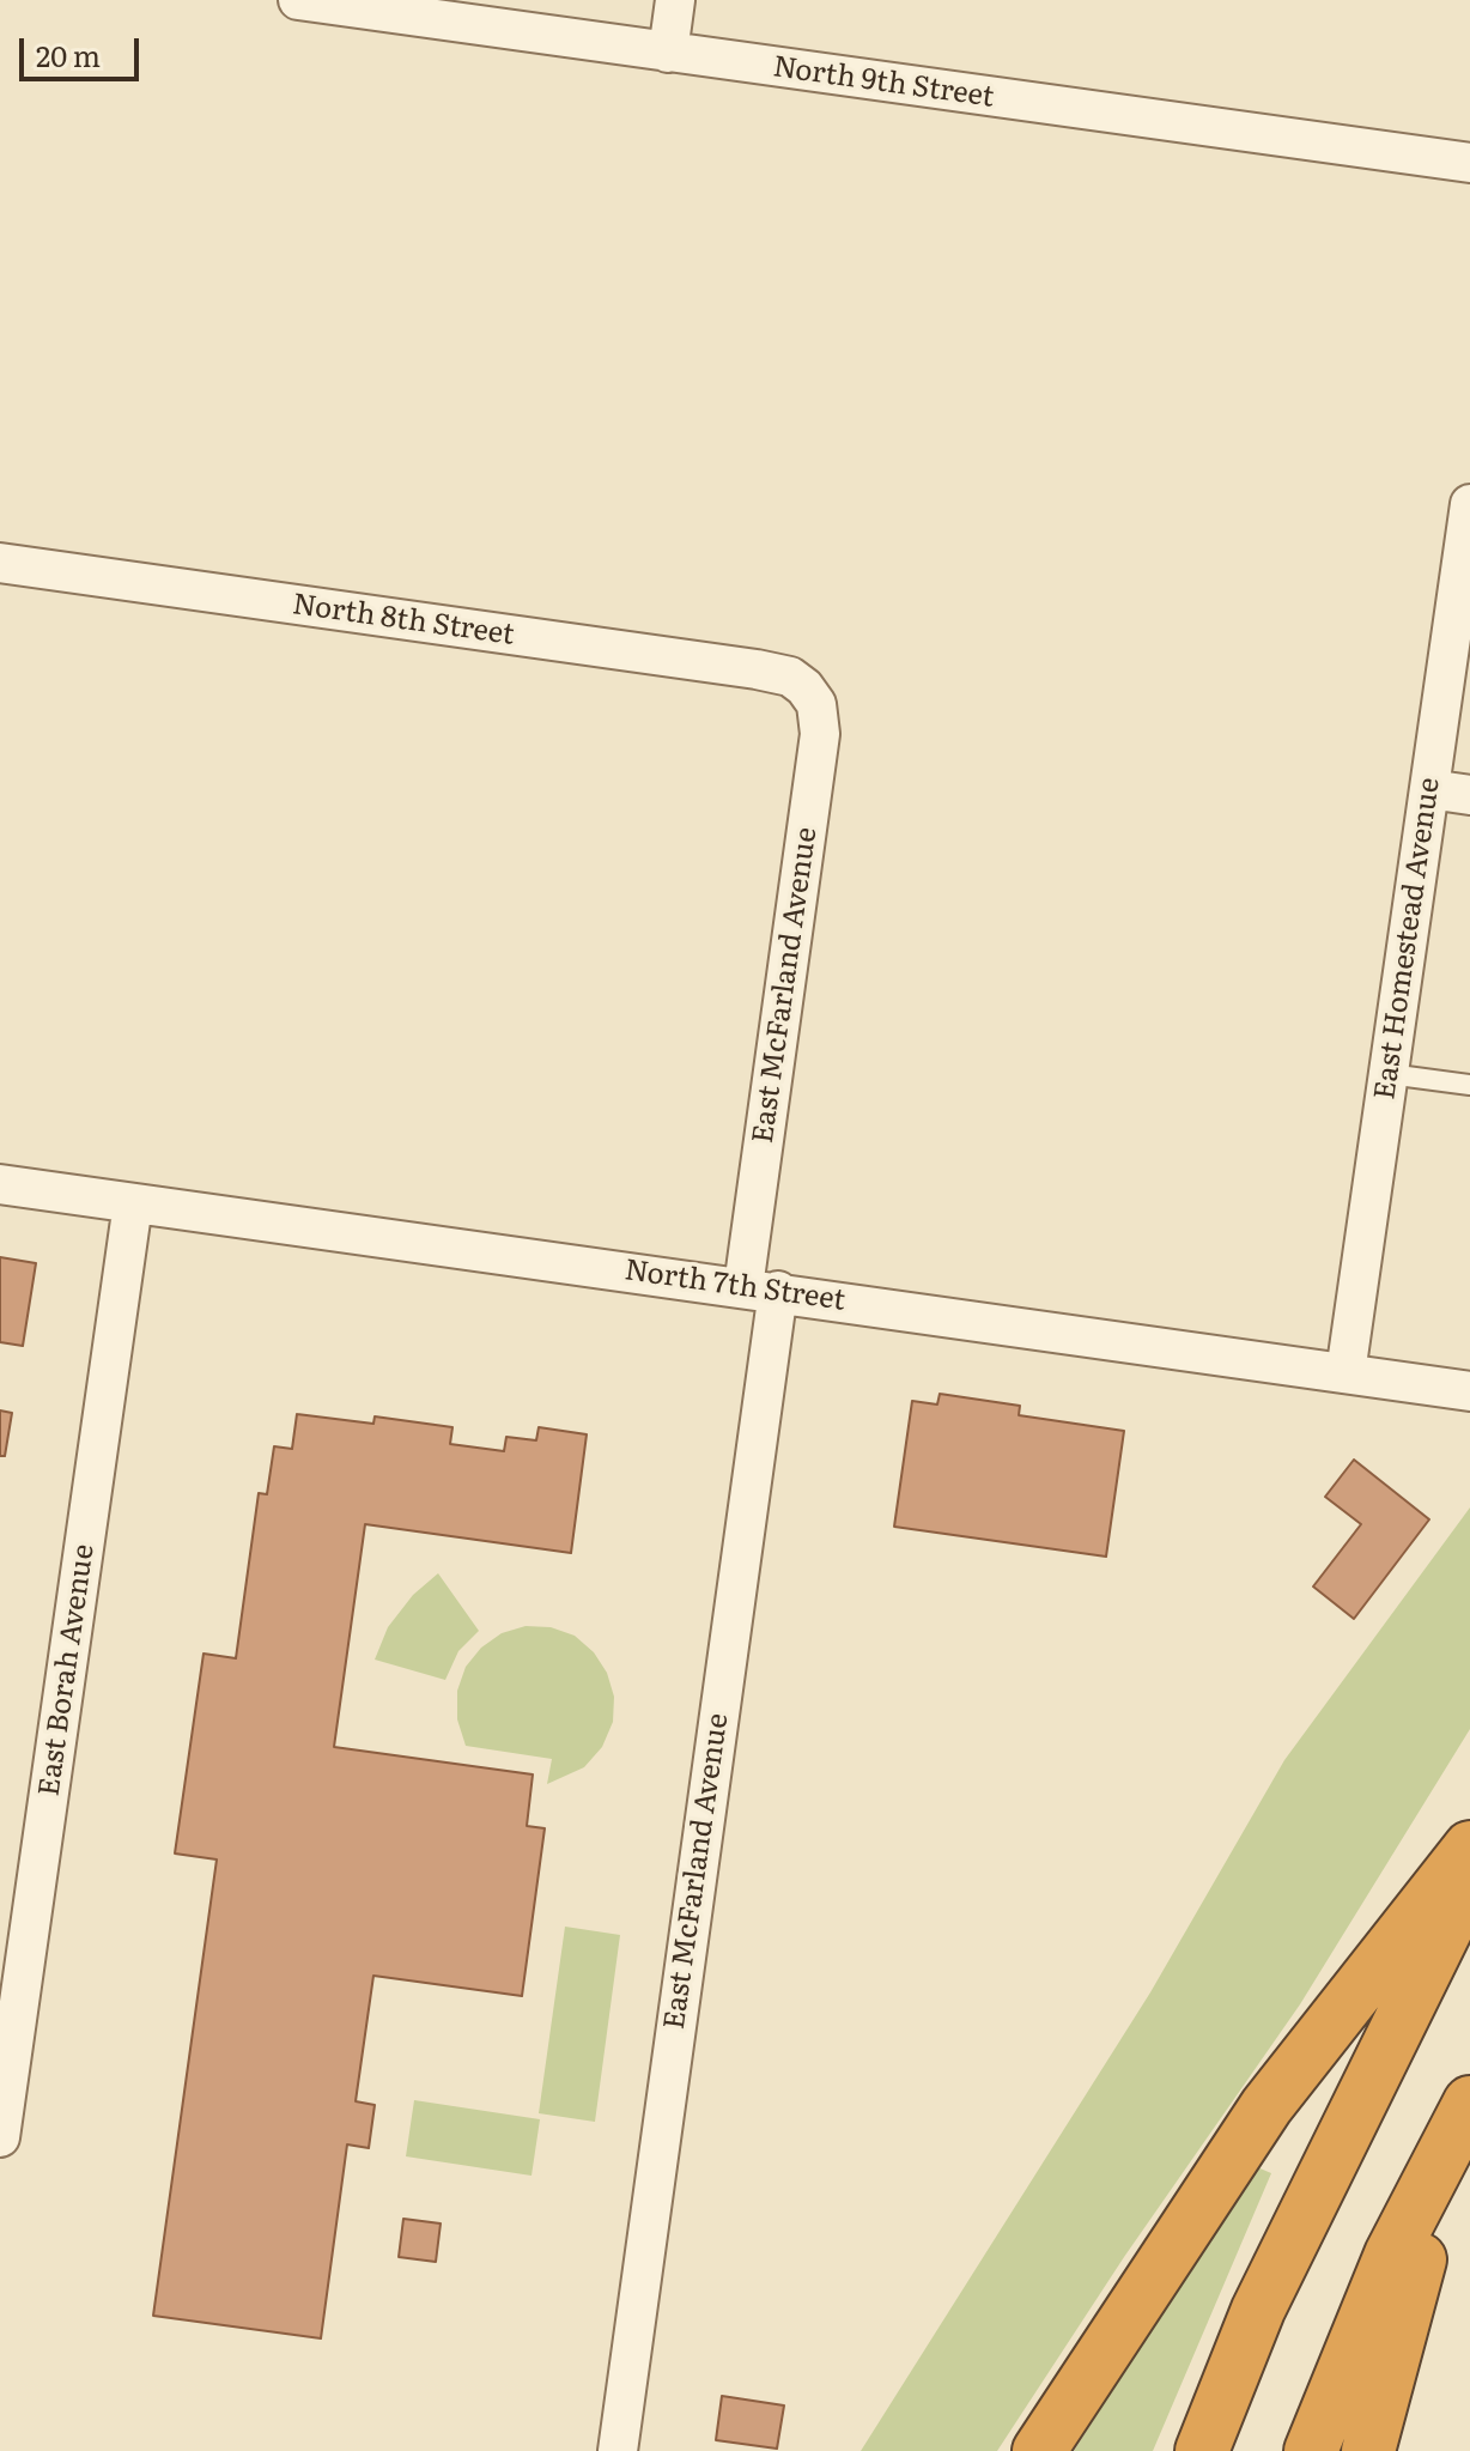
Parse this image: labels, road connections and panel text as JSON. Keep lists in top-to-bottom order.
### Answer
{
  "streets": {
    "street": [
      "North 9th Street",
      "North 8th Street",
      "East Homestead Avenue",
      "East McFarland Avenue",
      "North 7th Street",
      "East Borah Avenue"
    ]
  },
  "crossings": [
    ["North 8th Street", "East McFarland Avenue"],
    ["East Homestead Avenue", "North 7th Street"],
    ["East McFarland Avenue", "North 7th Street"],
    ["North 7th Street", "East Borah Avenue"]
  ],
  "scale_bar": "20 m"
}
